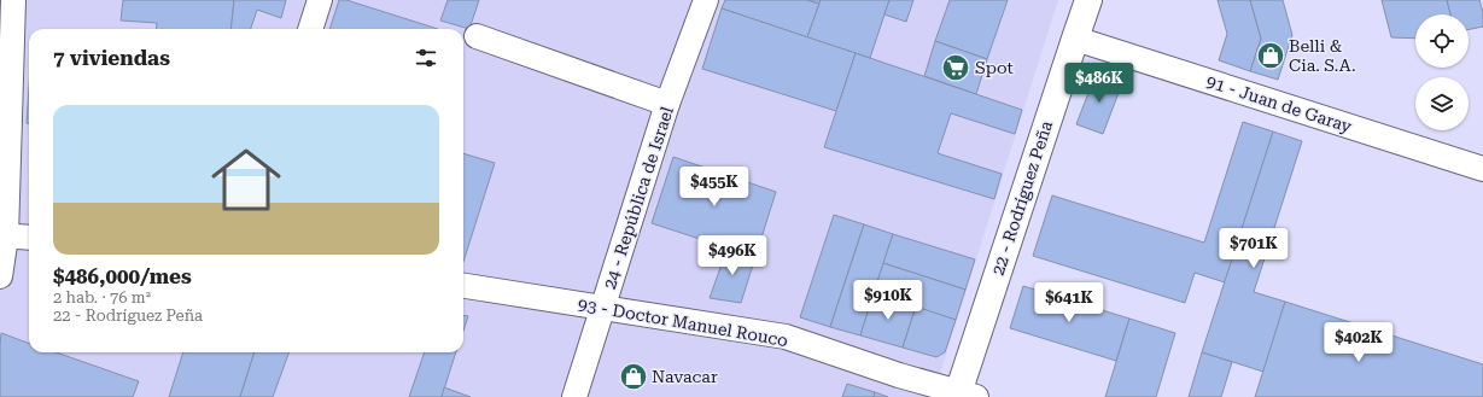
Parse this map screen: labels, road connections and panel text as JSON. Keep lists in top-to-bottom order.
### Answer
{
  "streets": {
    "street": [
      "91 - Juan de Garay",
      "24 - República de Israel",
      "22 - Rodríguez Peña",
      "93 - Doctor Manuel Rouco"
    ]
  },
  "crossings": [
    ["91 - Juan de Garay", "22 - Rodríguez Peña"],
    ["24 - República de Israel", "93 - Doctor Manuel Rouco"],
    ["22 - Rodríguez Peña", "93 - Doctor Manuel Rouco"]
  ],
  "places": {
    "shop": ["Belli & Cia. S.A.", "Navacar"],
    "supermarket": ["Spot"]
  },
  "page": {
    "heading": "7 viviendas",
    "price": [
      "$486K",
      "$455K",
      "$701K",
      "$496K",
      "$910K",
      "$641K",
      "$402K"
    ],
    "list": [
      {
        "name": "$486,000/mes",
        "note": "2 hab. · 76 m² · 22 - Rodríguez Peña"
      }
    ]
  }
}
